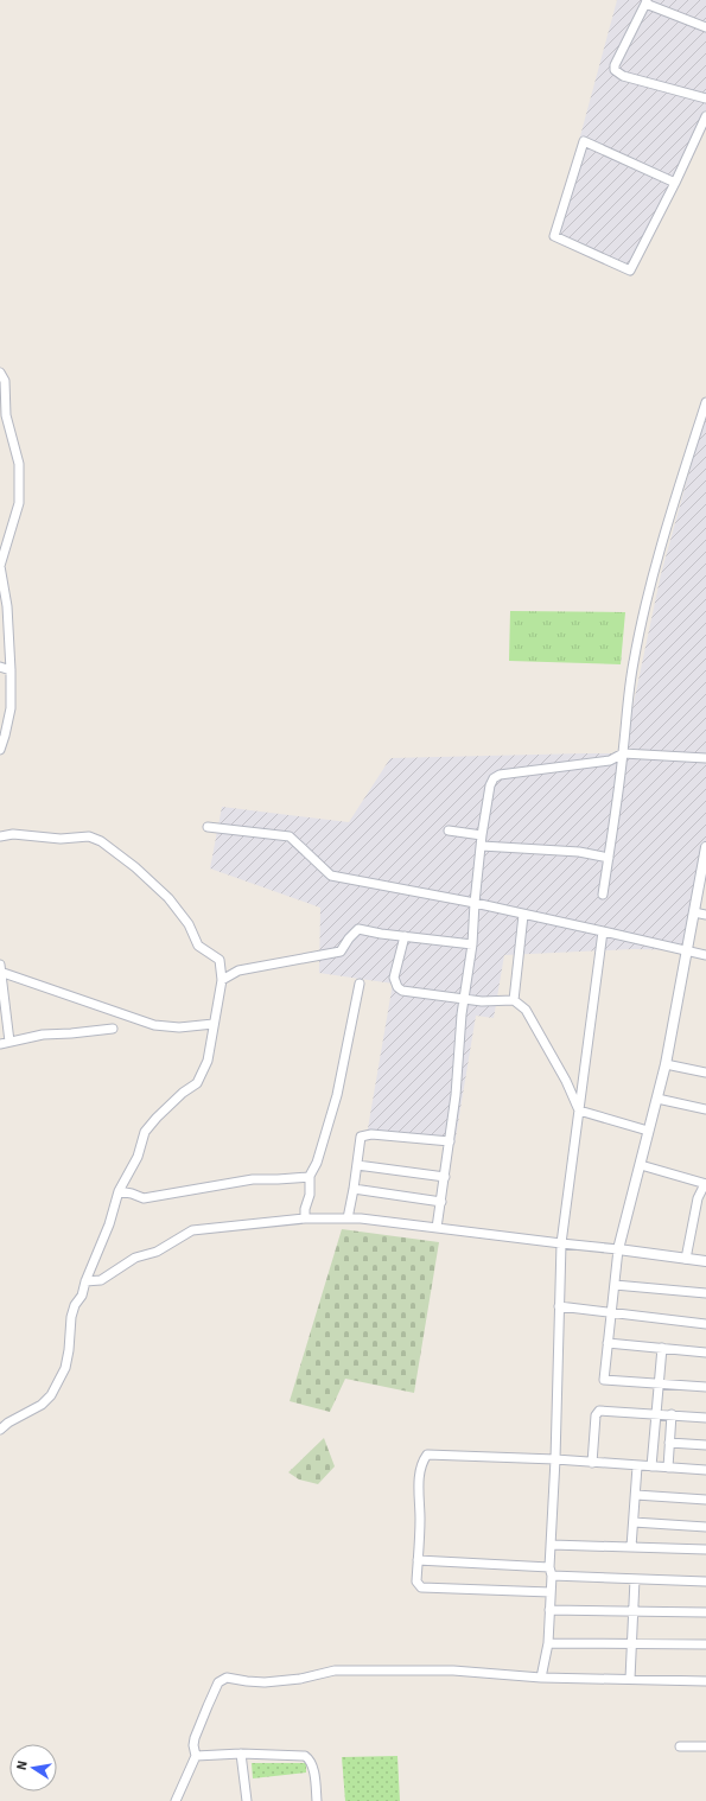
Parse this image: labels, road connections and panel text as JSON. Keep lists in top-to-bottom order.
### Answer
{
  "north": "left"
}
